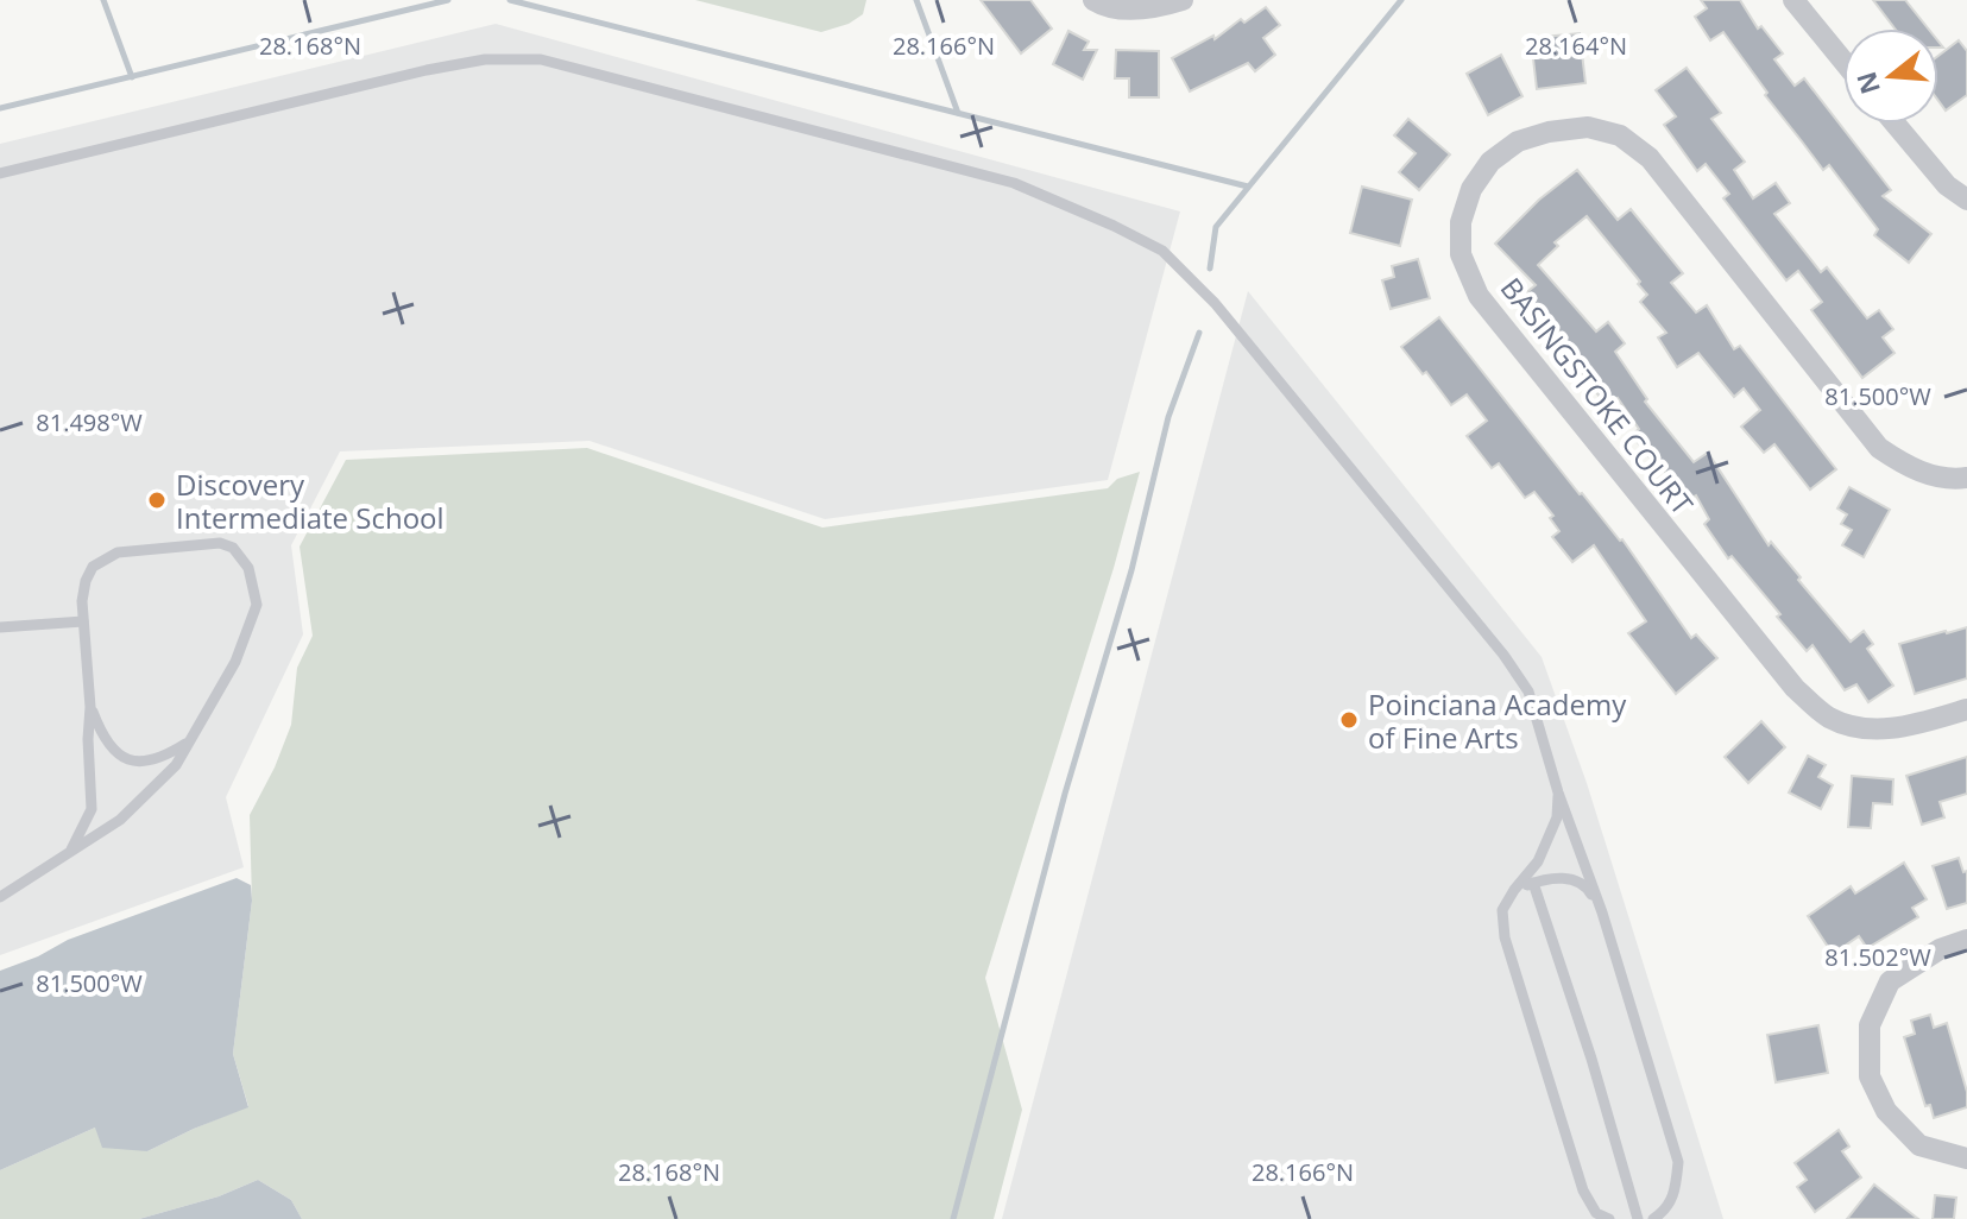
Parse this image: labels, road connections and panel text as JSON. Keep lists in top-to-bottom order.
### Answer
{
  "streets": {
    "street": ["BASINGSTOKE COURT"]
  },
  "places": ["Discovery Intermediate School", "Poinciana Academy of Fine Arts"],
  "north": "left",
  "coordinates": [
    "28.168°N",
    "28.166°N",
    "28.164°N",
    "81.500°W",
    "81.498°W",
    "81.502°W"
  ]
}
